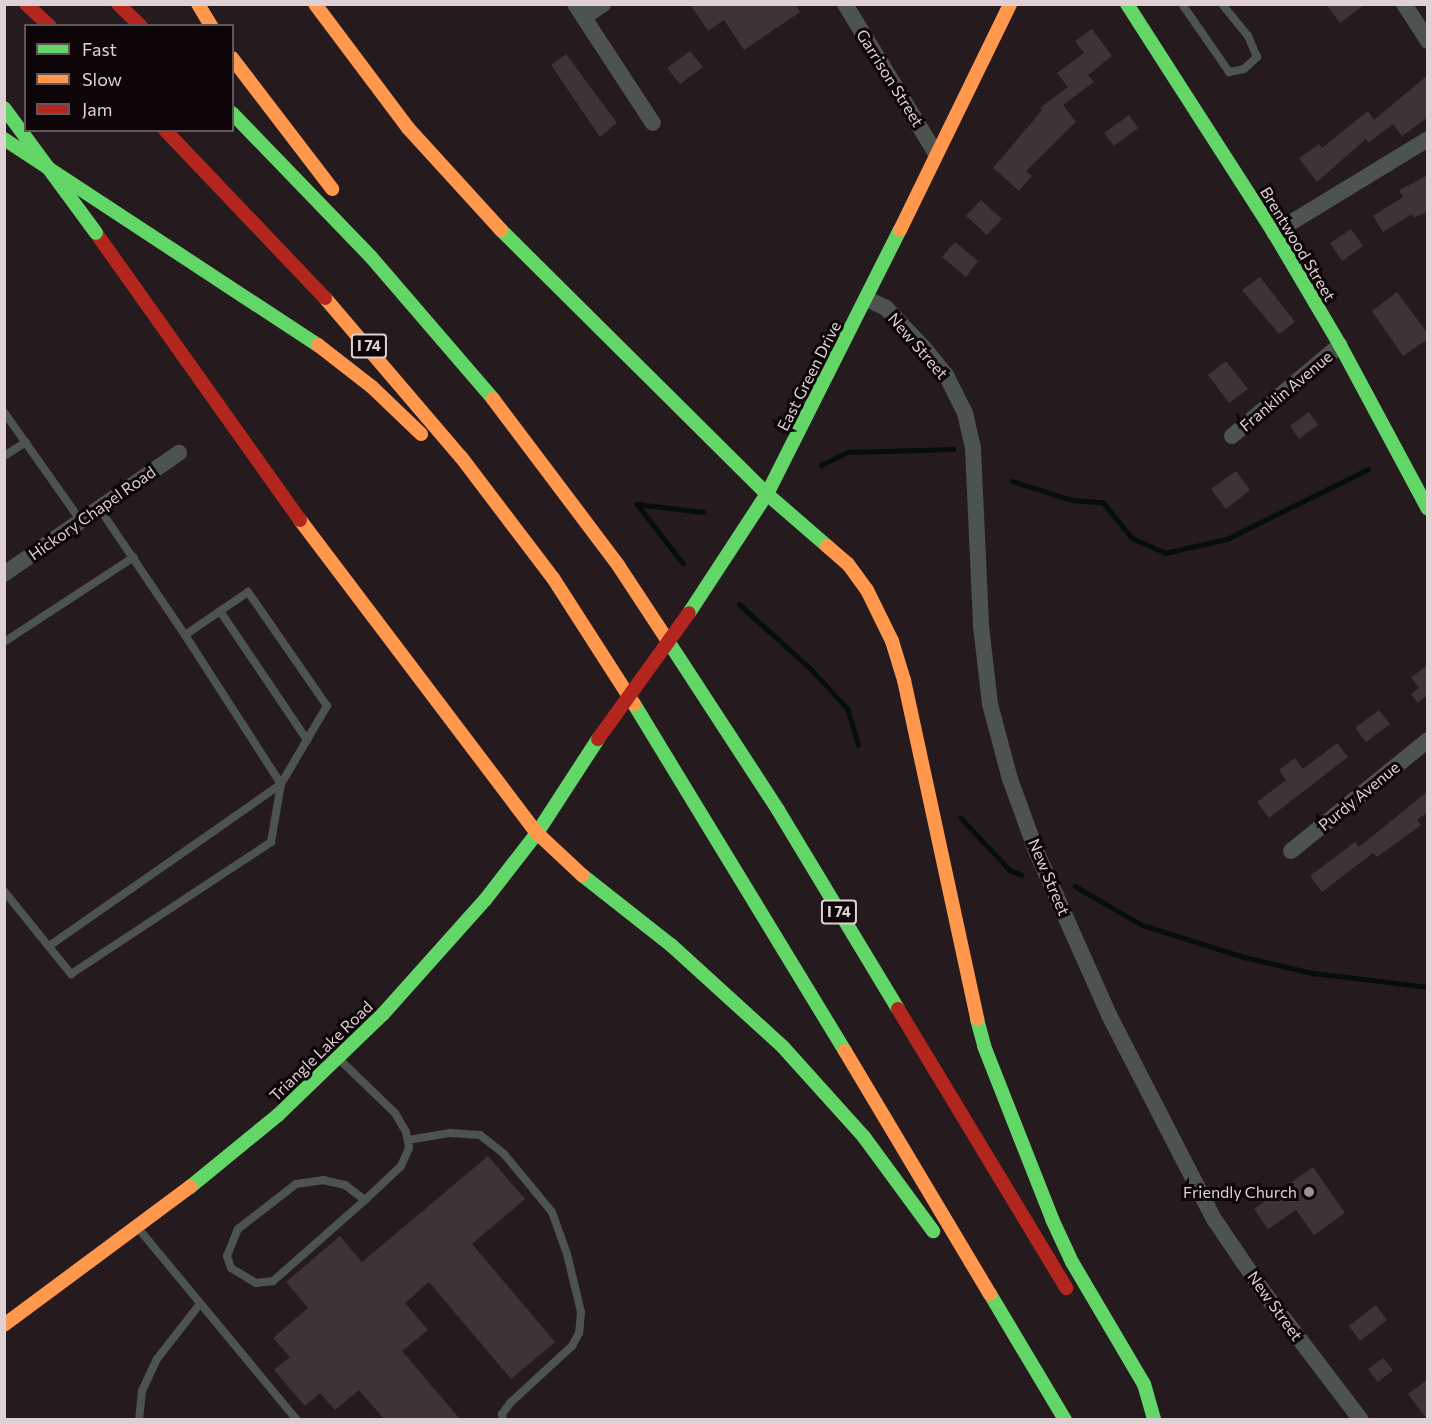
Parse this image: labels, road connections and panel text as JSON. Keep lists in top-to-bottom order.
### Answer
{
  "streets": {
    "main road": [
      "Brentwood Street",
      "I 74",
      "East Green Drive",
      "Triangle Lake Road"
    ],
    "street": [
      "Garrison Street",
      "New Street",
      "Franklin Avenue",
      "Hickory Chapel Road",
      "Purdy Avenue"
    ]
  },
  "crossings": [
    ["Garrison Street", "East Green Drive"],
    ["Brentwood Street", "Franklin Avenue"],
    ["New Street", "East Green Drive"],
    ["East Green Drive", "Triangle Lake Road"]
  ],
  "places": ["Friendly Church"],
  "legend": ["Fast", "Slow", "Jam"]
}
